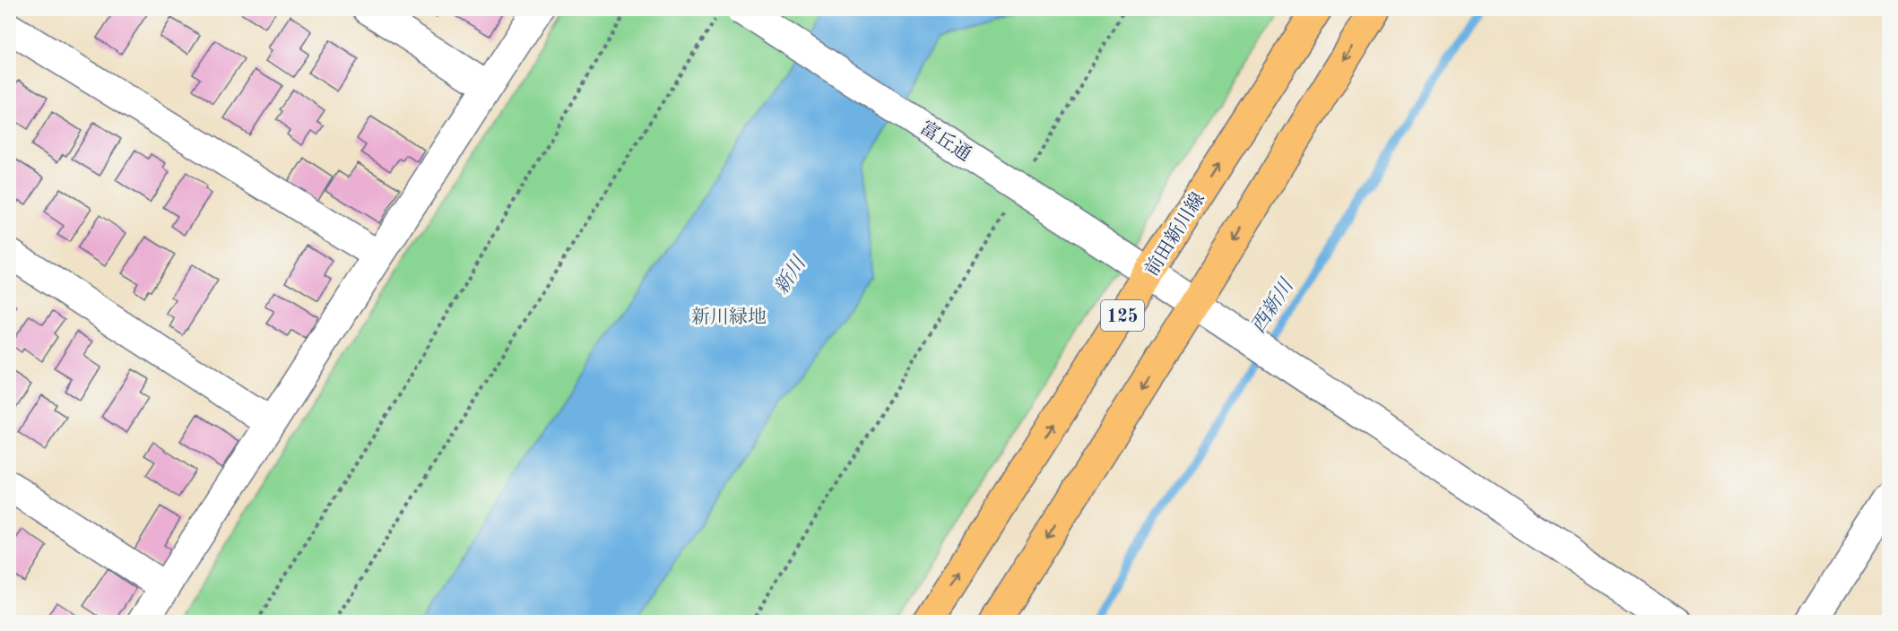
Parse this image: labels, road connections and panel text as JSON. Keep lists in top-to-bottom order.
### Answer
{
  "streets": {
    "main road": ["前田新川線", "125"],
    "street": ["富丘通"]
  },
  "crossings": [
    ["富丘通", "前田新川線"]
  ],
  "water": ["新川", "西新川"],
  "parks": ["新川緑地"]
}
